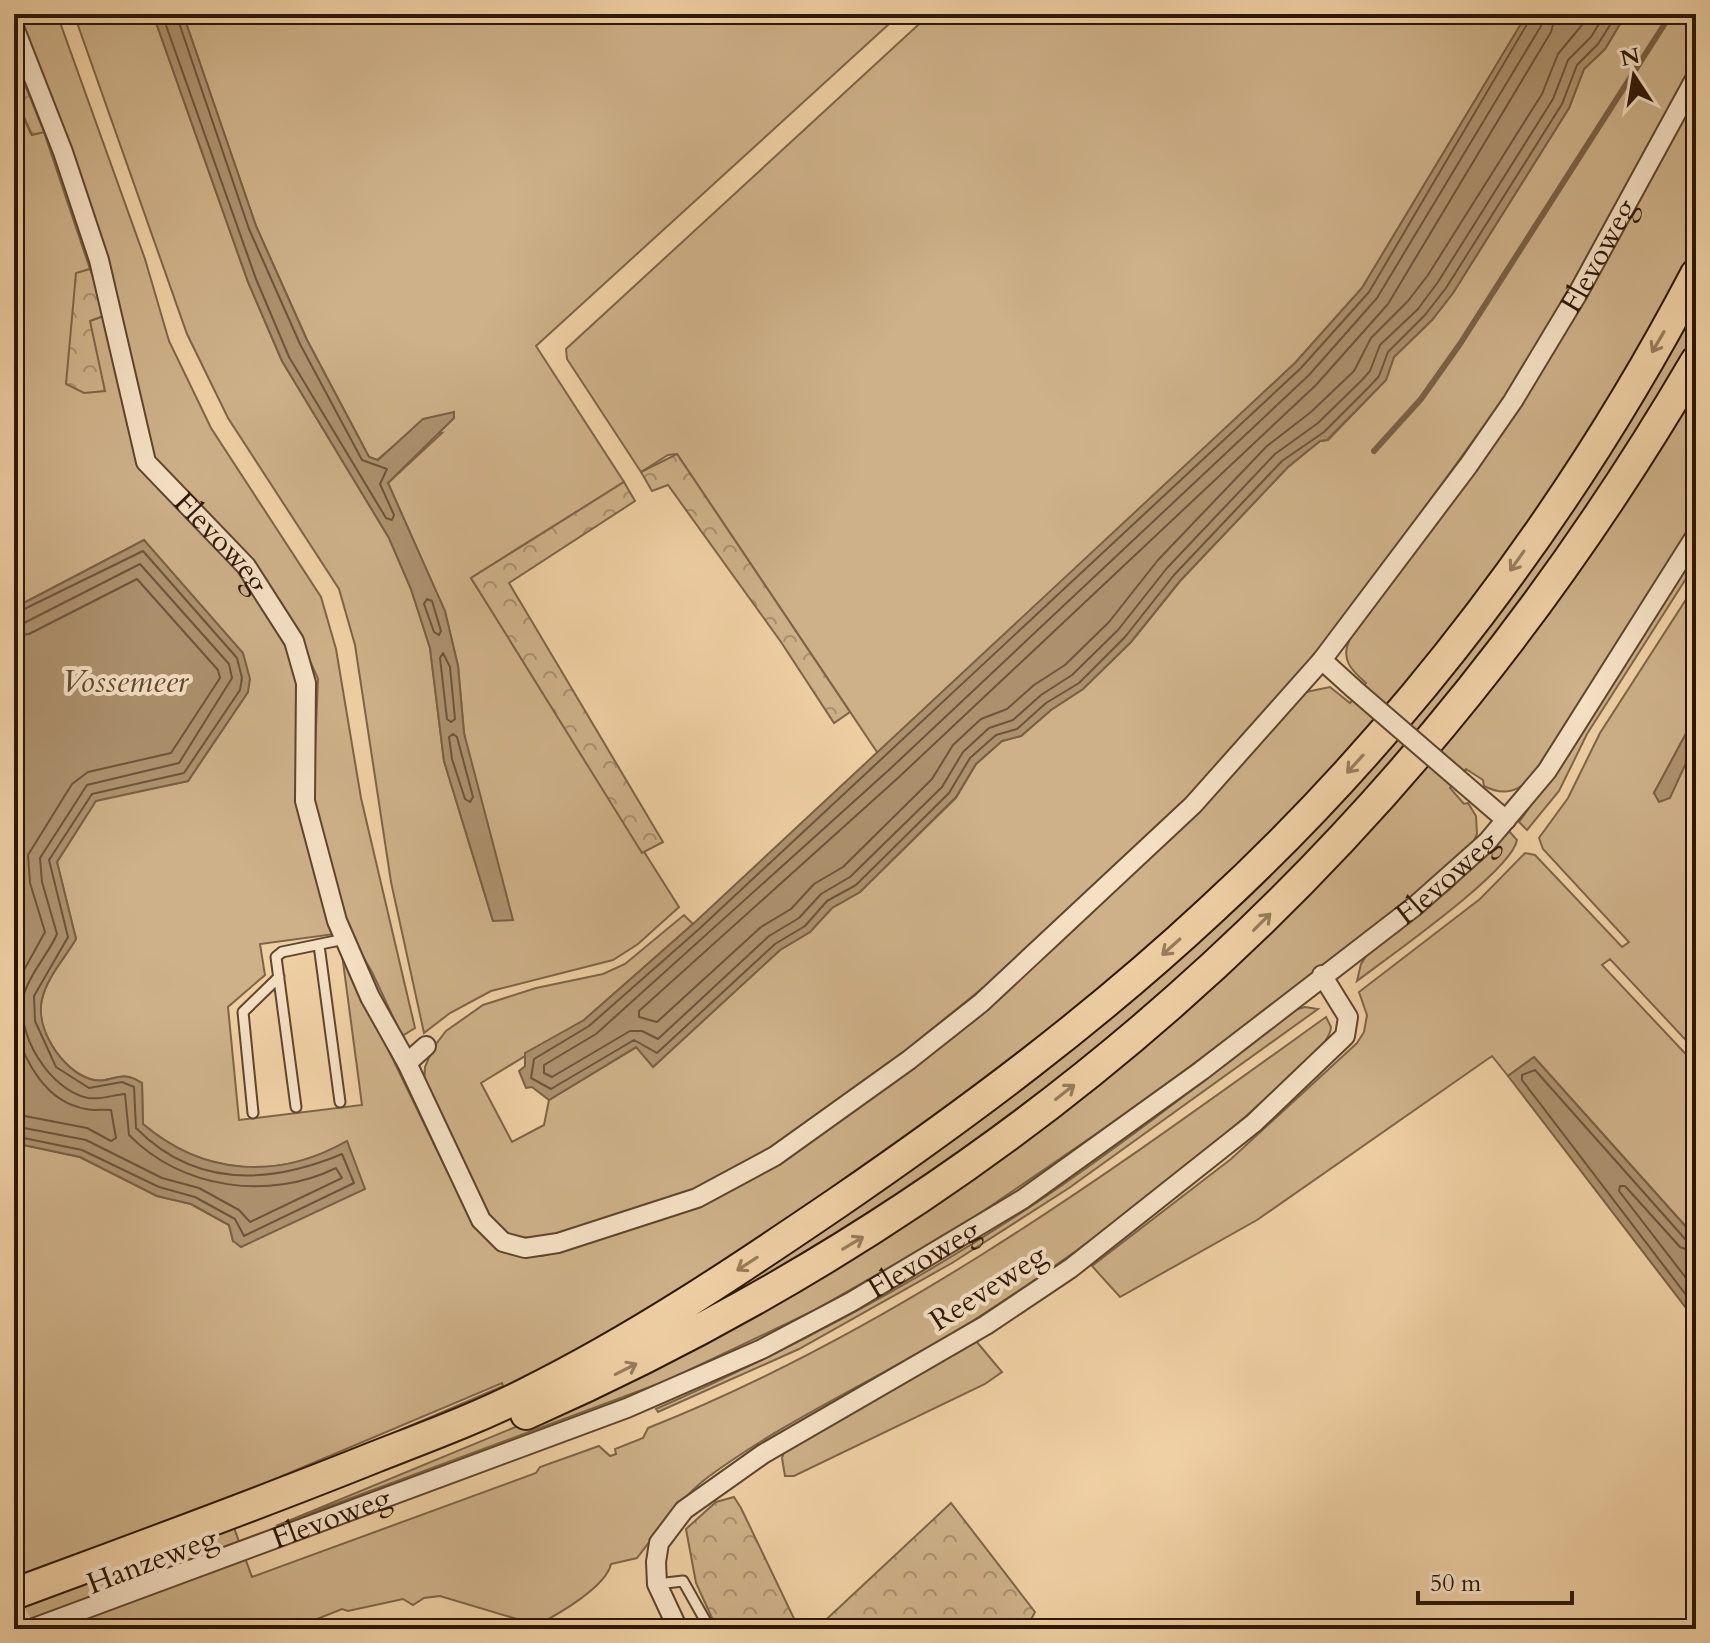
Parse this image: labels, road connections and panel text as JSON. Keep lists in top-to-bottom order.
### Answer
{
  "streets": {
    "highway": ["Flevoweg", "Hanzeweg"],
    "street": ["Reeveweg"]
  },
  "crossings": [
    ["Flevoweg", "Reeveweg"],
    ["Flevoweg", "Hanzeweg"]
  ],
  "water": ["Vossemeer"],
  "scale_bar": "50 m",
  "north": "top"
}
